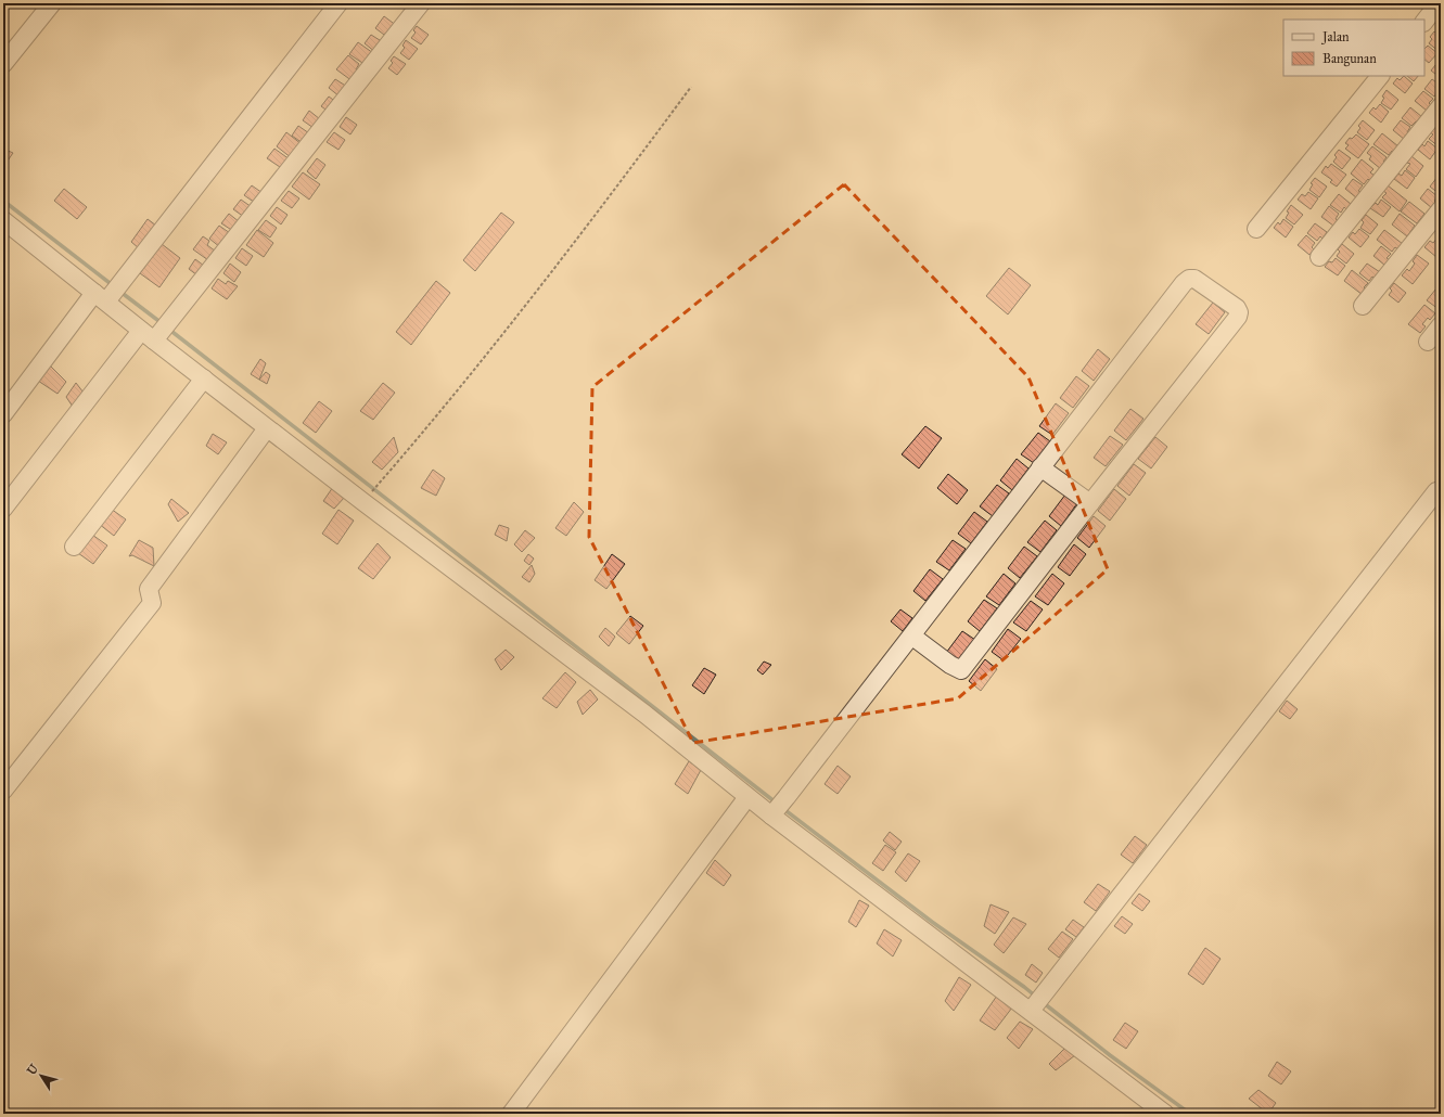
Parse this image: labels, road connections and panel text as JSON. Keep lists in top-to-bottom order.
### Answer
{
  "legend": ["Jalan", "Bangunan"],
  "north": "top left"
}
